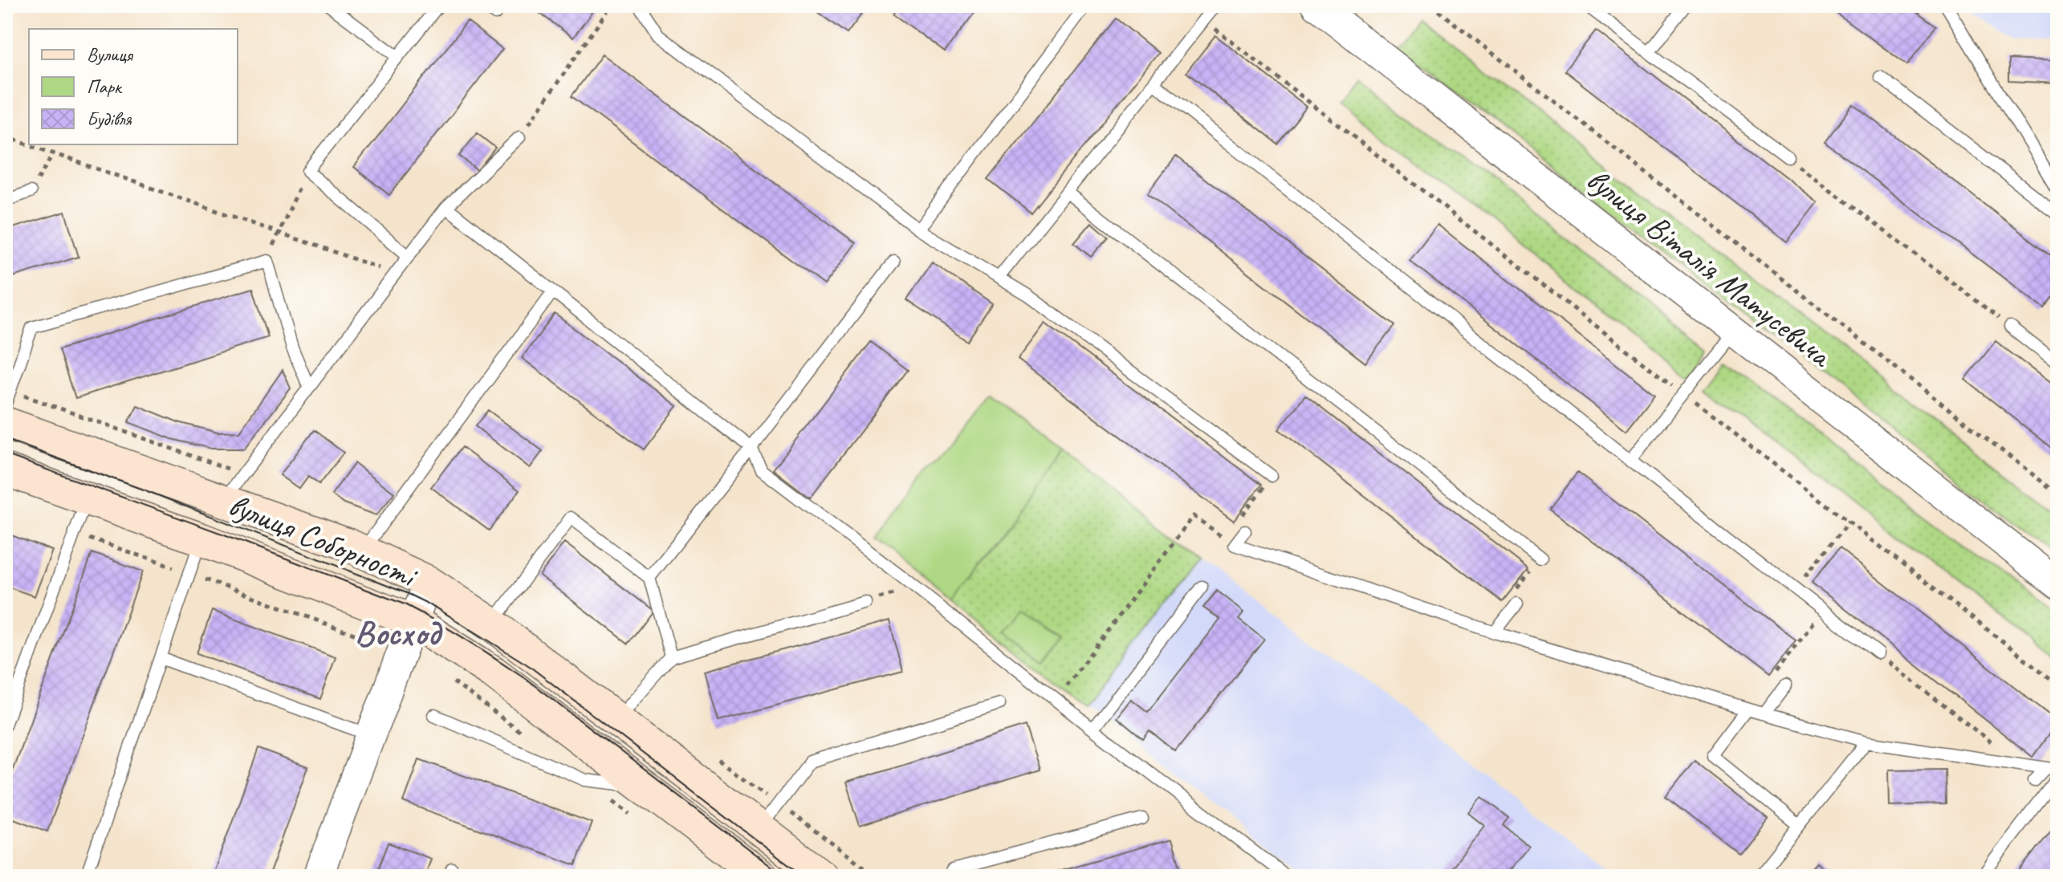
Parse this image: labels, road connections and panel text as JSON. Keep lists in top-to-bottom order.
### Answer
{
  "streets": {
    "main road": ["вулиця Соборності"],
    "street": ["вулиця Віталія Матусевича"]
  },
  "districts": ["Восход"],
  "legend": ["Вулиця", "Парк", "Будівля"]
}
